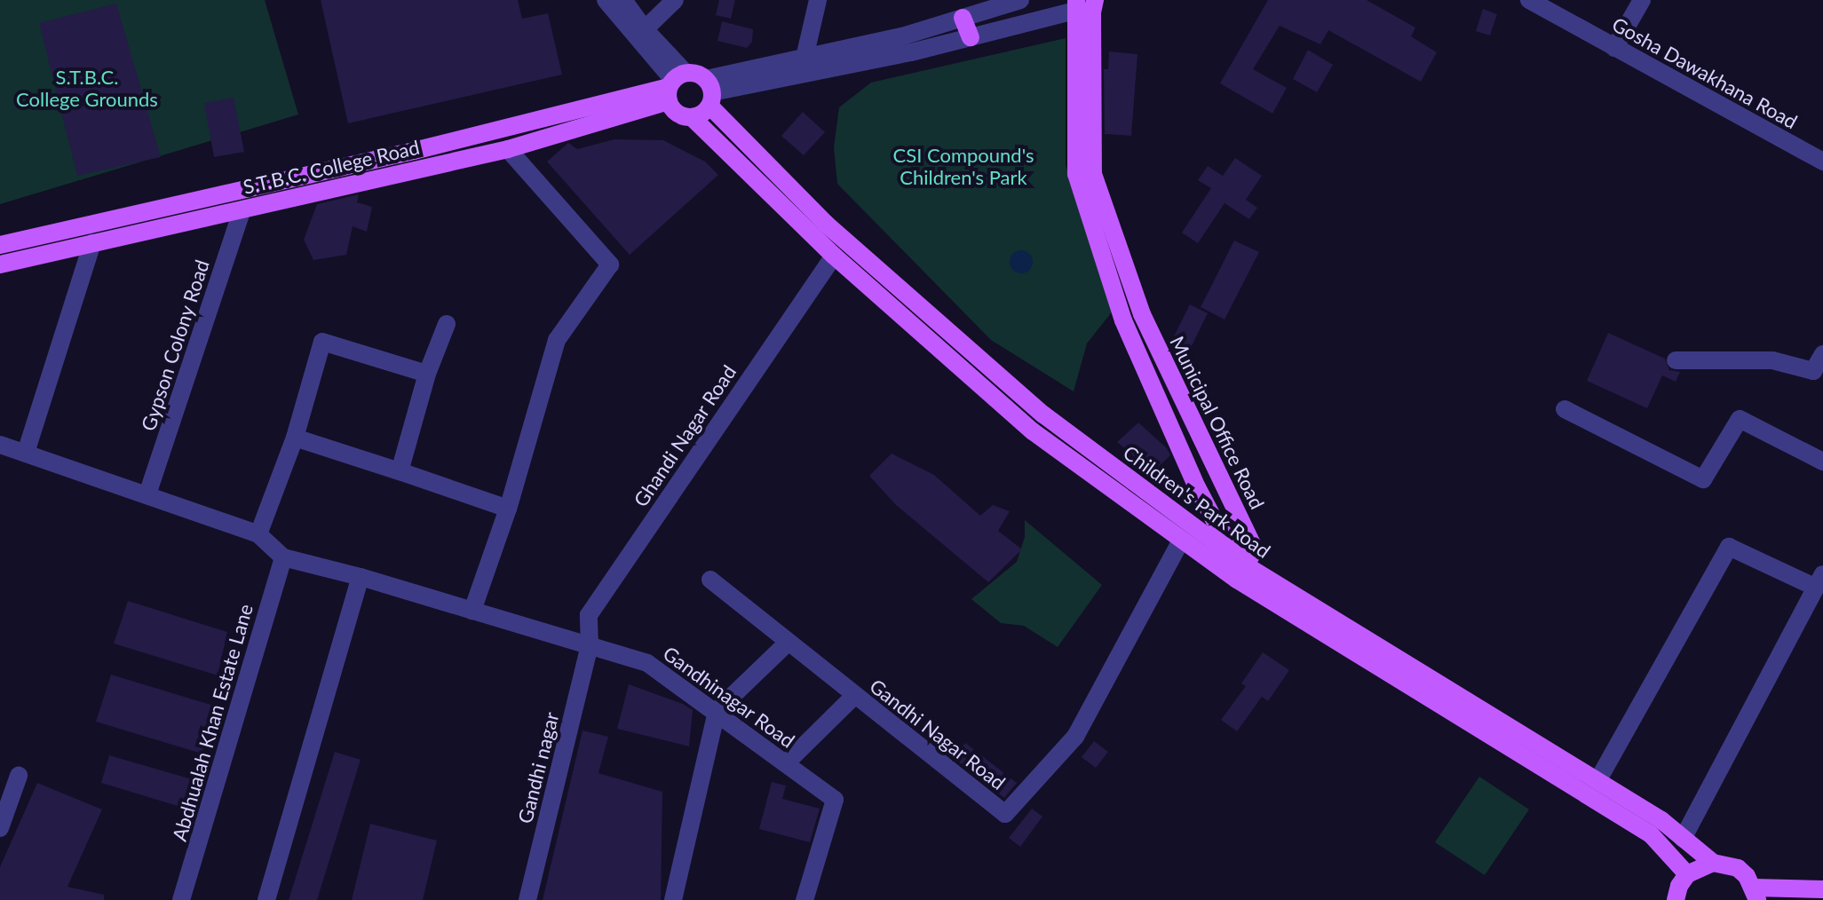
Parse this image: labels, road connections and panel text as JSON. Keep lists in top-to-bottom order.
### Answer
{
  "streets": {
    "main road": ["S.T.B.C. College Road", "Municipal Office Road", "Children's Park Road"],
    "street": [
      "Gosha Dawakhana Road",
      "Gypson Colony Road",
      "Ghandi Nagar Road",
      "Gandhinagar Road",
      "Abdhualah Khan Estate Lane",
      "Gandhi Nagar Road",
      "Gandhi nagar"
    ]
  },
  "crossings": [
    ["S.T.B.C. College Road", "Gypson Colony Road"],
    ["S.T.B.C. College Road", "Children's Park Road"],
    ["Municipal Office Road", "Children's Park Road"],
    ["Ghandi Nagar Road", "Children's Park Road"],
    ["Ghandi Nagar Road", "Gandhinagar Road"],
    ["Ghandi Nagar Road", "Gandhi nagar"],
    ["Children's Park Road", "Gandhi Nagar Road"],
    ["Gandhinagar Road", "Gandhi nagar"]
  ],
  "parks": ["S.T.B.C. College Grounds", "CSI Compound's Children's Park"]
}
